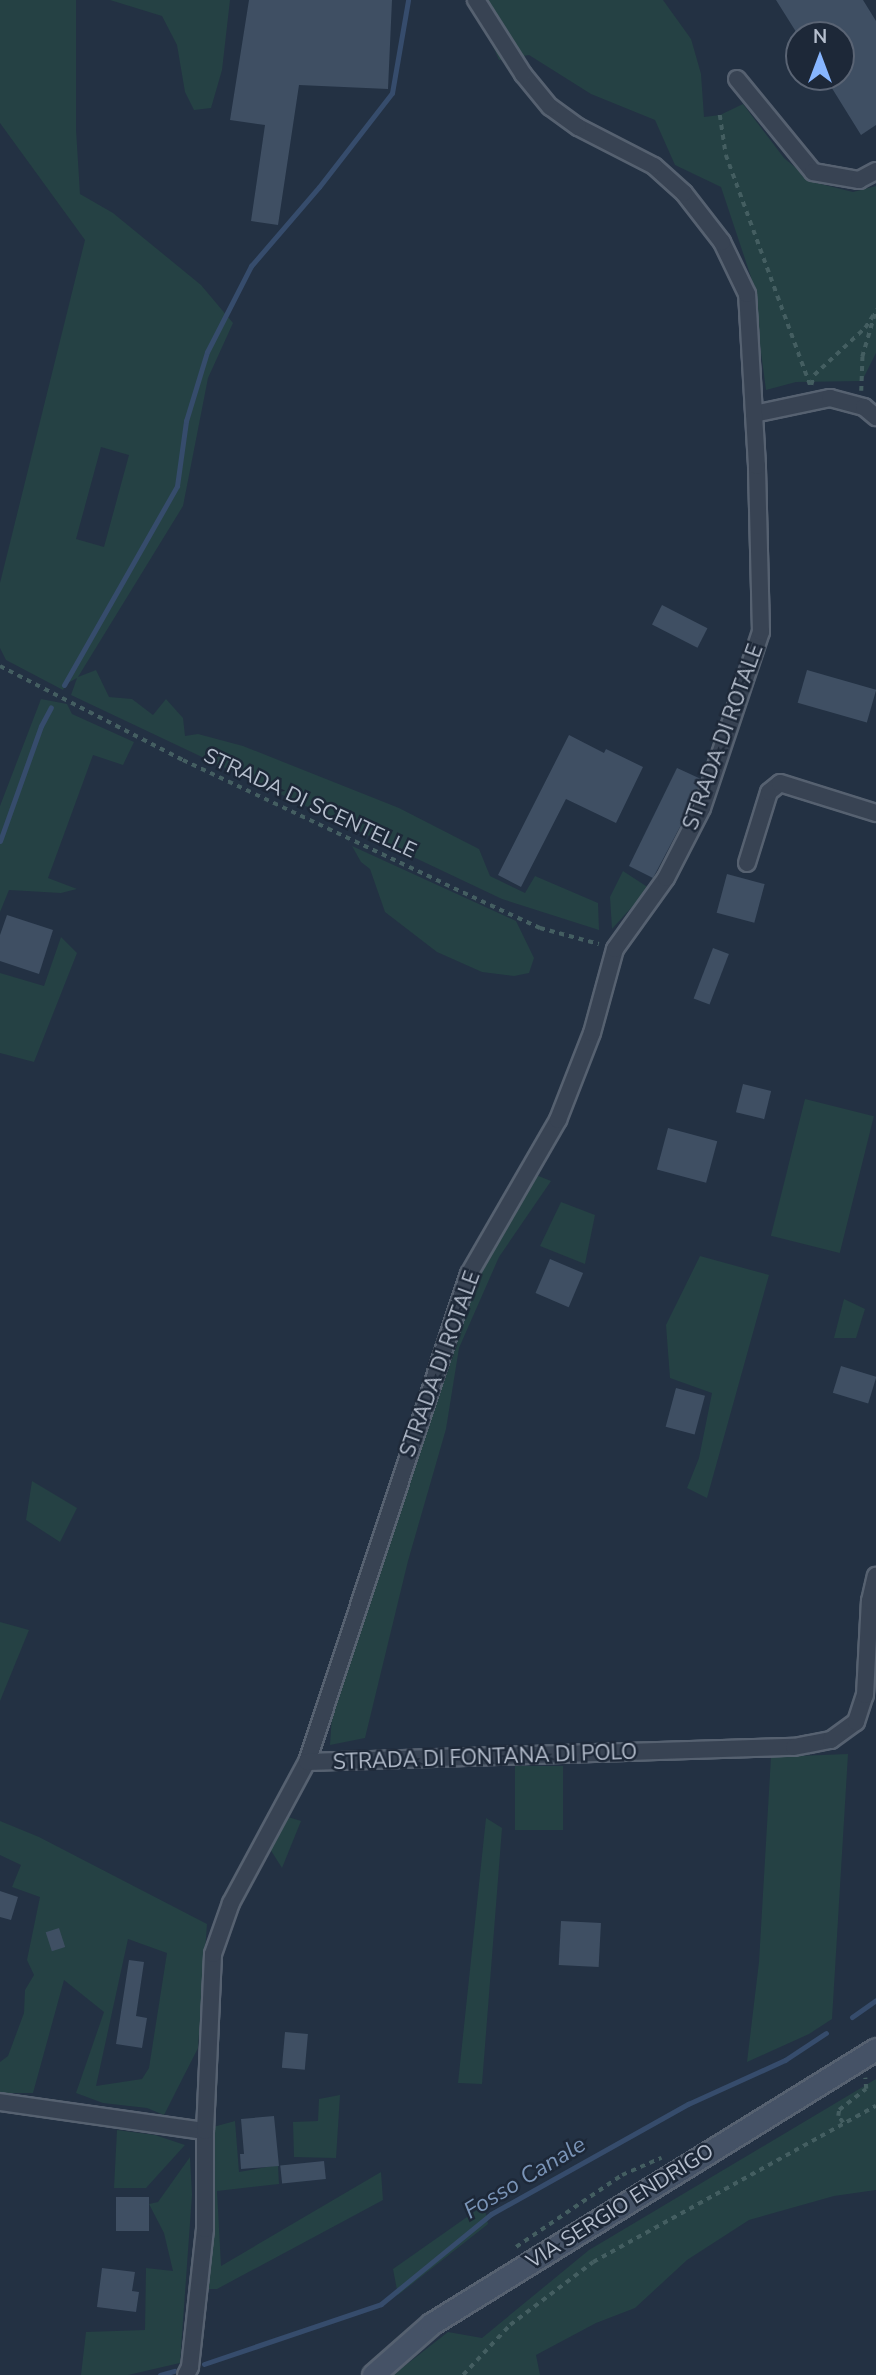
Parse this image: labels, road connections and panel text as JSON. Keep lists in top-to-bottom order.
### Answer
{
  "streets": {
    "street": ["STRADA DI ROTALE", "STRADA DI FONTANA DI POLO", "VIA SERGIO ENDRIGO"],
    "path": ["STRADA DI SCENTELLE"]
  },
  "crossings": [
    ["STRADA DI ROTALE", "STRADA DI SCENTELLE"],
    ["STRADA DI ROTALE", "STRADA DI FONTANA DI POLO"]
  ],
  "water": ["Fosso Canale"],
  "north": "top"
}
